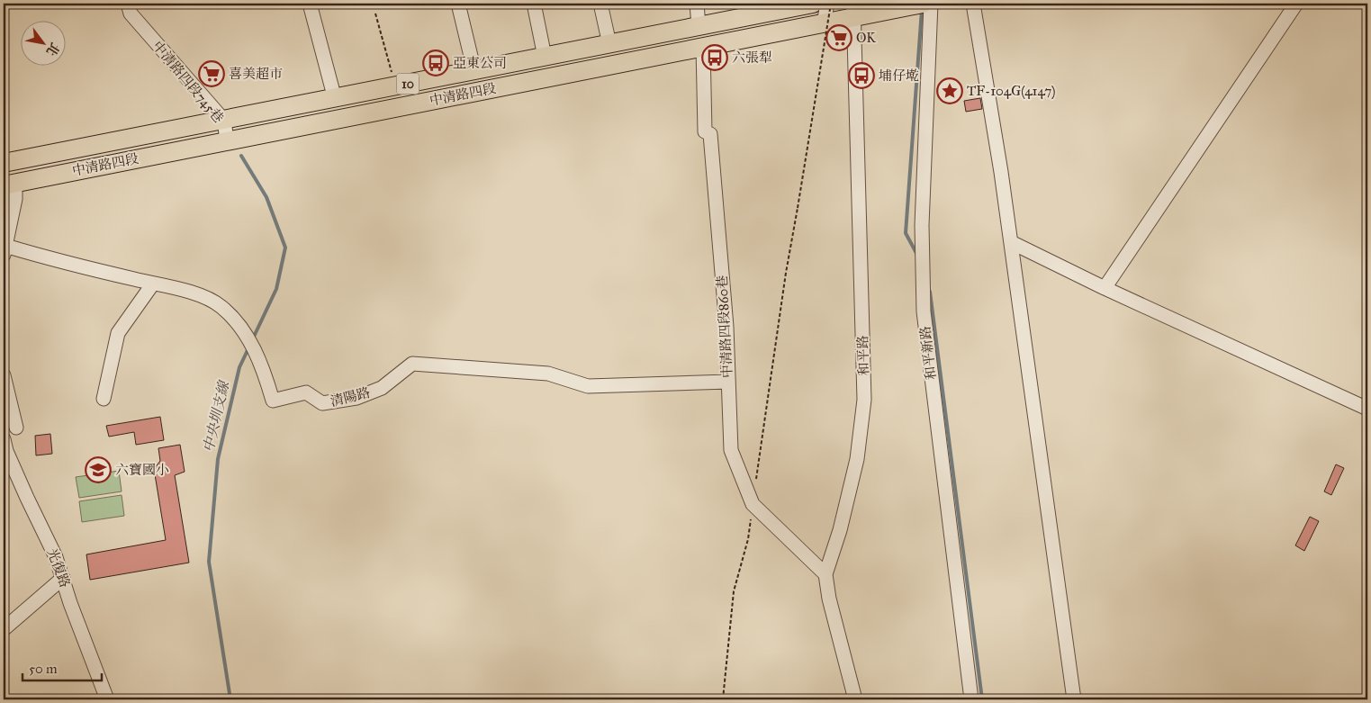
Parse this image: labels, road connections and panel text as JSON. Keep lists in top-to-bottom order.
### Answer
{
  "streets": {
    "main road": ["10", "中清路四段"],
    "street": [
      "中清路四段745巷",
      "中清路四段860巷",
      "和平新路",
      "和平路",
      "清陽路",
      "光復路"
    ]
  },
  "crossings": [
    ["中清路四段745巷", "中清路四段"],
    ["中清路四段", "中清路四段860巷"],
    ["中清路四段", "和平新路"],
    ["中清路四段", "和平路"],
    ["中清路四段", "清陽路"],
    ["中清路四段860巷", "和平路"],
    ["中清路四段860巷", "清陽路"]
  ],
  "water": ["中央圳支線"],
  "places": {
    "supermarket": ["OK", "喜美超市"],
    "bus stop": ["六張犁", "亞東公司", "埔仔墘"],
    "place": ["TF-104G(4147)"],
    "school or university": ["六寶國小"]
  },
  "scale_bar": "50 m",
  "north": "bottom right"
}
